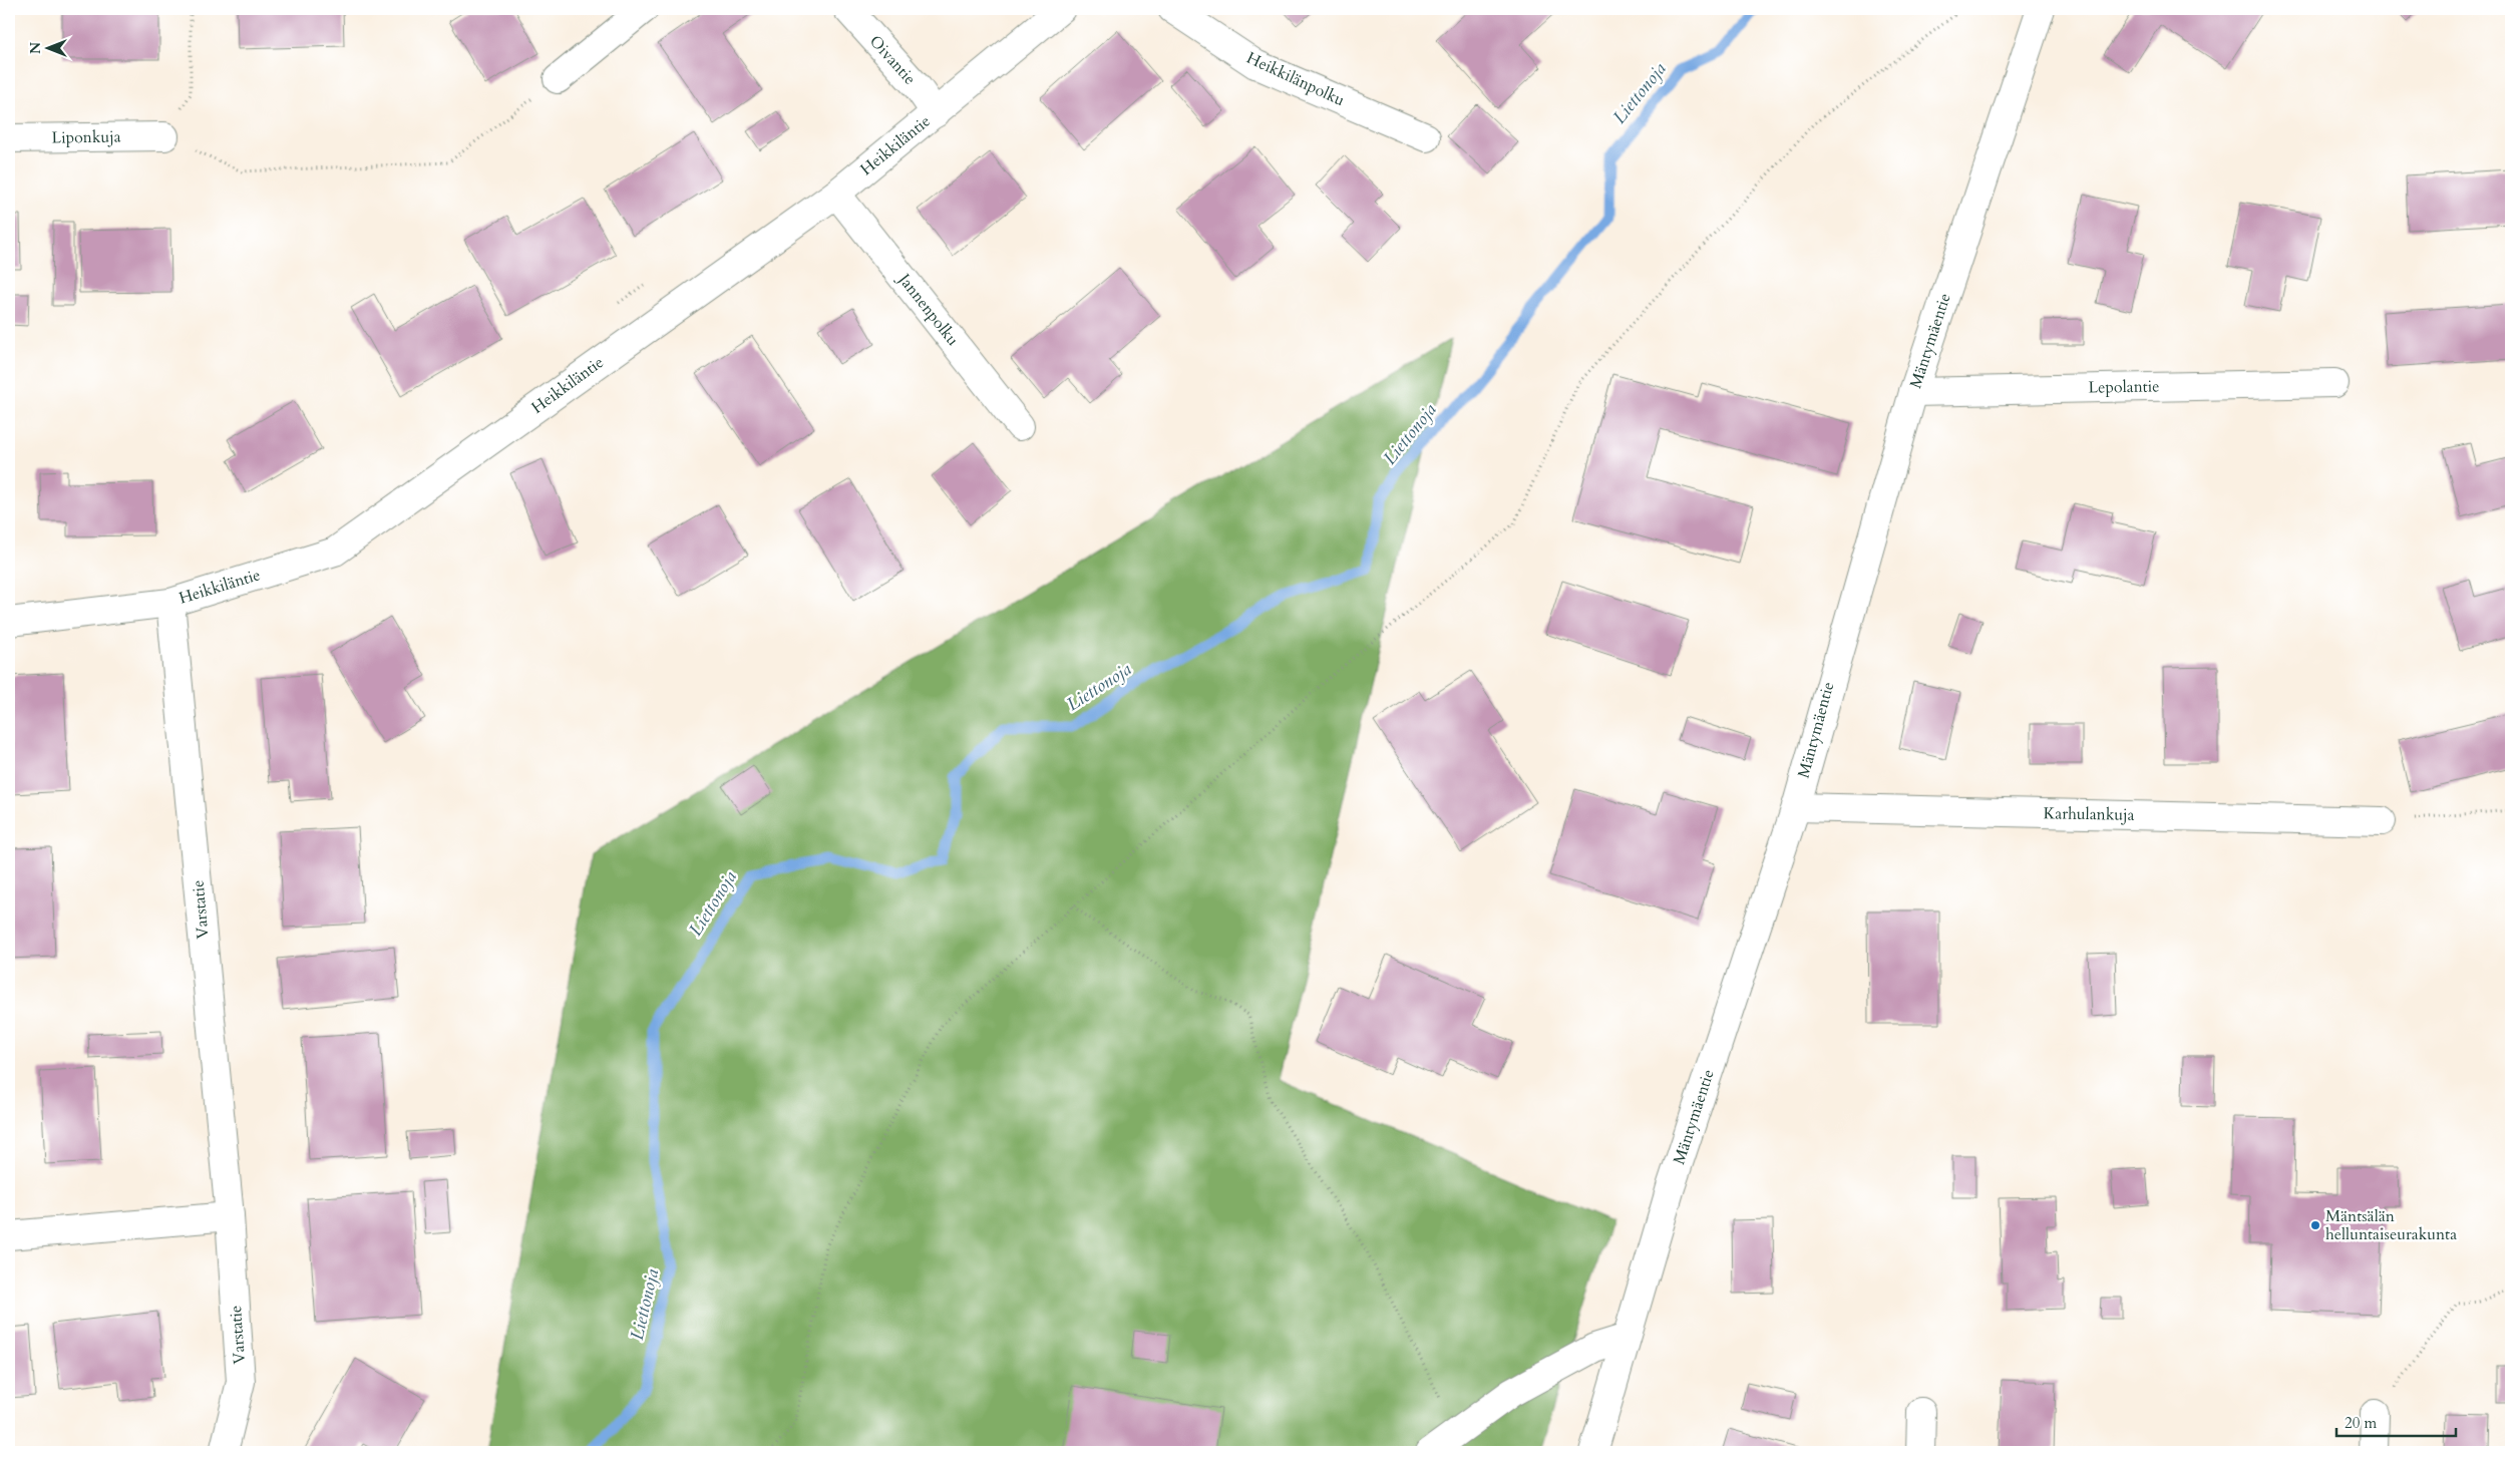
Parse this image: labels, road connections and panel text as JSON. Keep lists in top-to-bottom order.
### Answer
{
  "streets": {
    "street": [
      "Oivantie",
      "Heikkilänpolku",
      "Liponkuja",
      "Heikkiläntie",
      "Jannenpolku",
      "Mäntymäentie",
      "Lepolantie",
      "Karhulankuja",
      "Varstatie"
    ]
  },
  "crossings": [
    ["Oivantie", "Heikkiläntie"],
    ["Heikkiläntie", "Jannenpolku"],
    ["Heikkiläntie", "Varstatie"],
    ["Mäntymäentie", "Lepolantie"],
    ["Mäntymäentie", "Karhulankuja"]
  ],
  "water": ["Liettonoja"],
  "places": ["Mäntsälän helluntaiseurakunta"],
  "scale_bar": "20 m",
  "north": "left"
}
